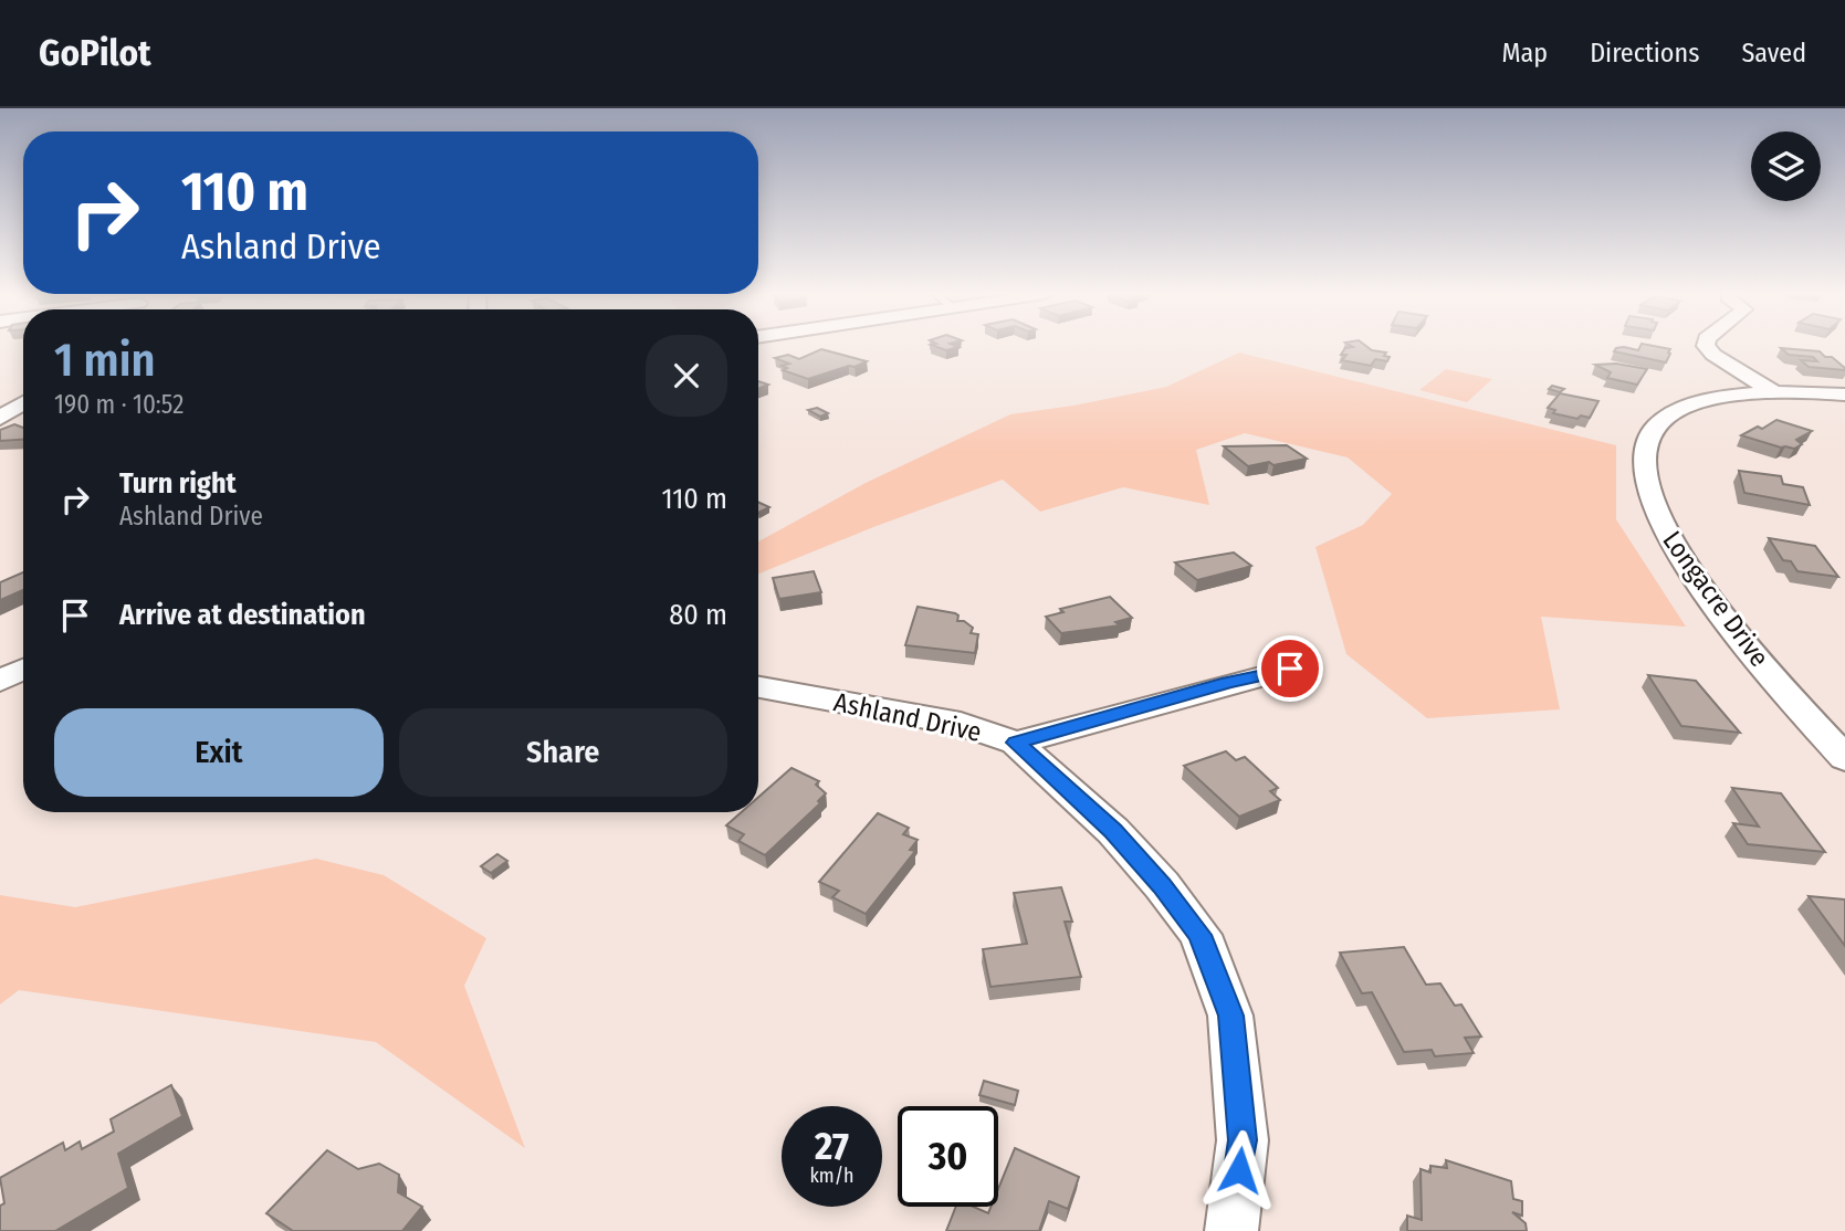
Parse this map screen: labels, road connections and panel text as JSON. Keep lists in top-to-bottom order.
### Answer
{
  "streets": {
    "street": ["Longacre Drive", "Ashland Drive"]
  },
  "page": {
    "header": "GoPilot",
    "nav": ["Map", "Directions", "Saved"],
    "turn": ["110 m", "Ashland Drive"],
    "heading": ["1 min", "190 m · 10:52"],
    "list": [
      {
        "name": "Turn right",
        "note": "Ashland Drive",
        "value": "110 m"
      },
      {
        "name": "Arrive at destination",
        "value": "80 m"
      }
    ],
    "buttons": ["Exit", "Share"],
    "speed": "27 km/h",
    "limit": "30"
  }
}
